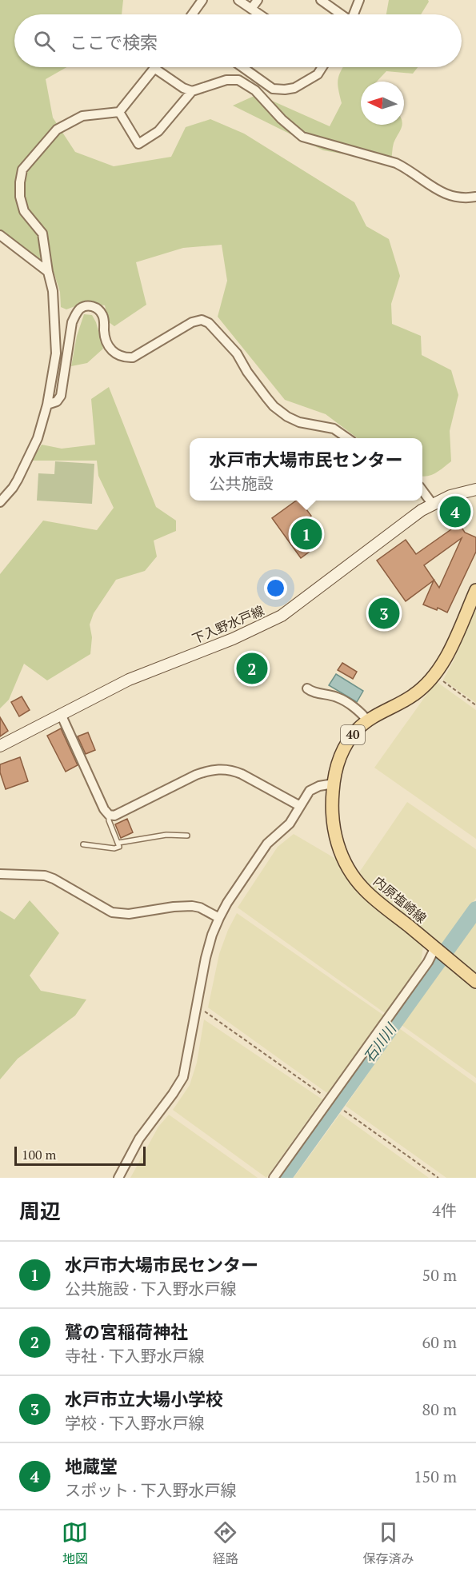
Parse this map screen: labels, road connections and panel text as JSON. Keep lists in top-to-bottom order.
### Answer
{
  "streets": {
    "main road": ["下入野水戸線", "40", "内原塩崎線"]
  },
  "water": ["石川川"],
  "scale_bar": "100 m",
  "north": "left",
  "page": {
    "search": "ここで検索",
    "popup": ["水戸市大場市民センター", "公共施設"],
    "pins": [
      "4",
      "1",
      "3",
      "2"
    ],
    "scale": "100 m",
    "heading": ["周辺", "4件"],
    "list": [
      {
        "mark": "1",
        "name": "水戸市大場市民センター",
        "note": "公共施設 · 下入野水戸線",
        "value": "50 m"
      },
      {
        "mark": "2",
        "name": "鷲の宮稲荷神社",
        "note": "寺社 · 下入野水戸線",
        "value": "60 m"
      },
      {
        "mark": "3",
        "name": "水戸市立大場小学校",
        "note": "学校 · 下入野水戸線",
        "value": "80 m"
      },
      {
        "mark": "4",
        "name": "地蔵堂",
        "note": "スポット · 下入野水戸線",
        "value": "150 m"
      }
    ],
    "nav": ["地図", "経路", "保存済み"]
  }
}
